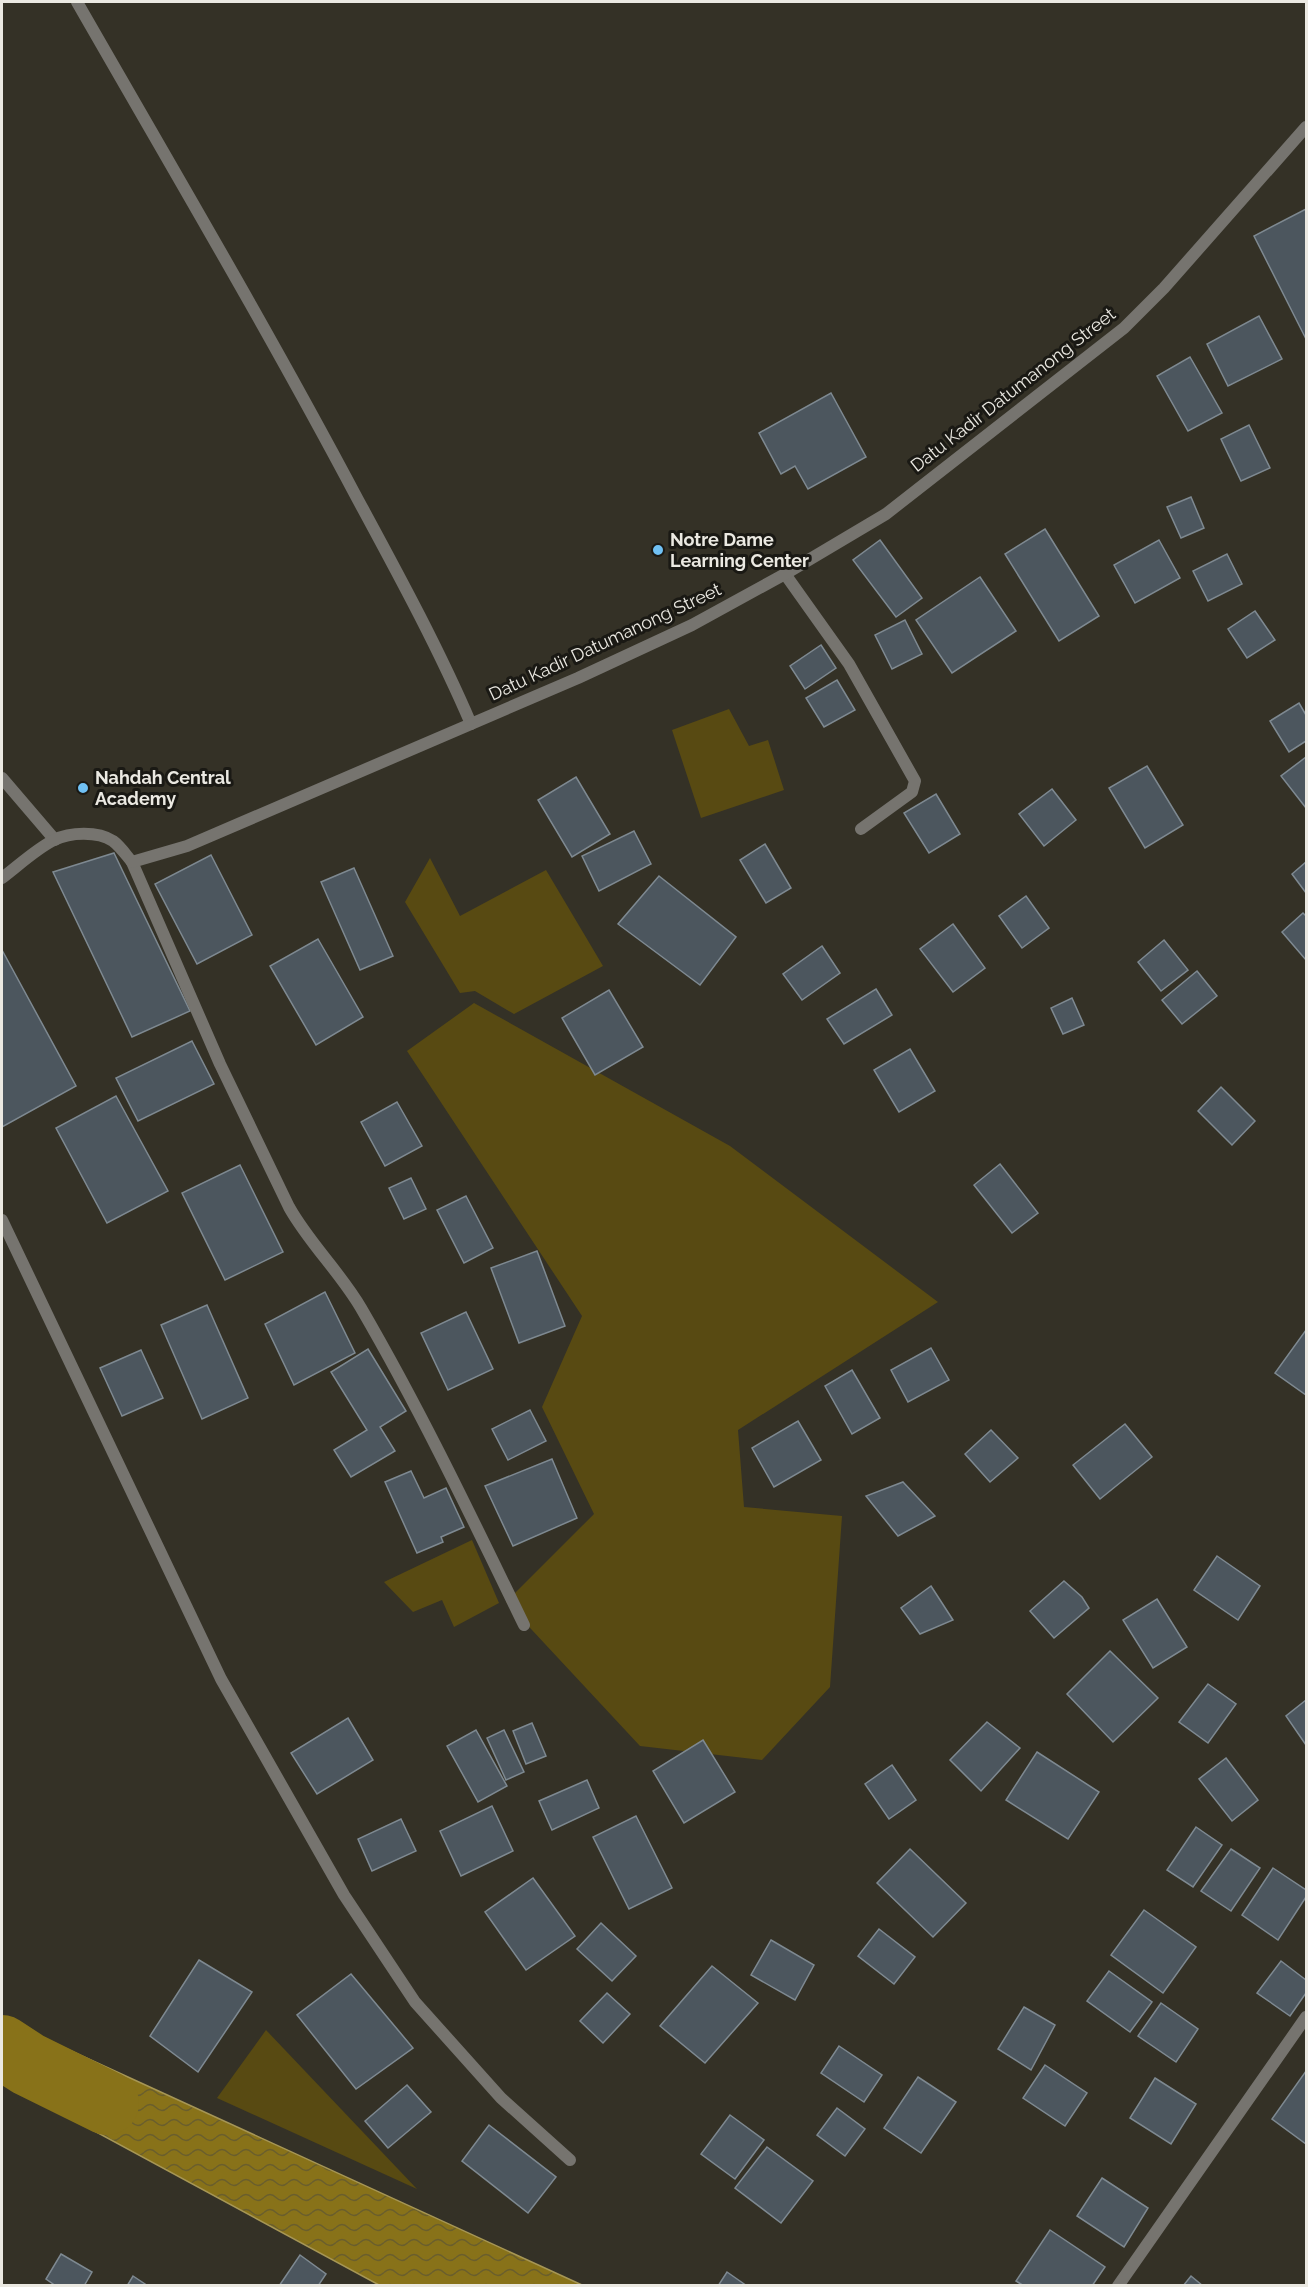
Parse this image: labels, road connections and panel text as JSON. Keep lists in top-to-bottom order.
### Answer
{
  "streets": {
    "street": ["Datu Kadir Datumanong Street"]
  },
  "places": ["Notre Dame Learning Center", "Nahdah Central Academy"]
}
